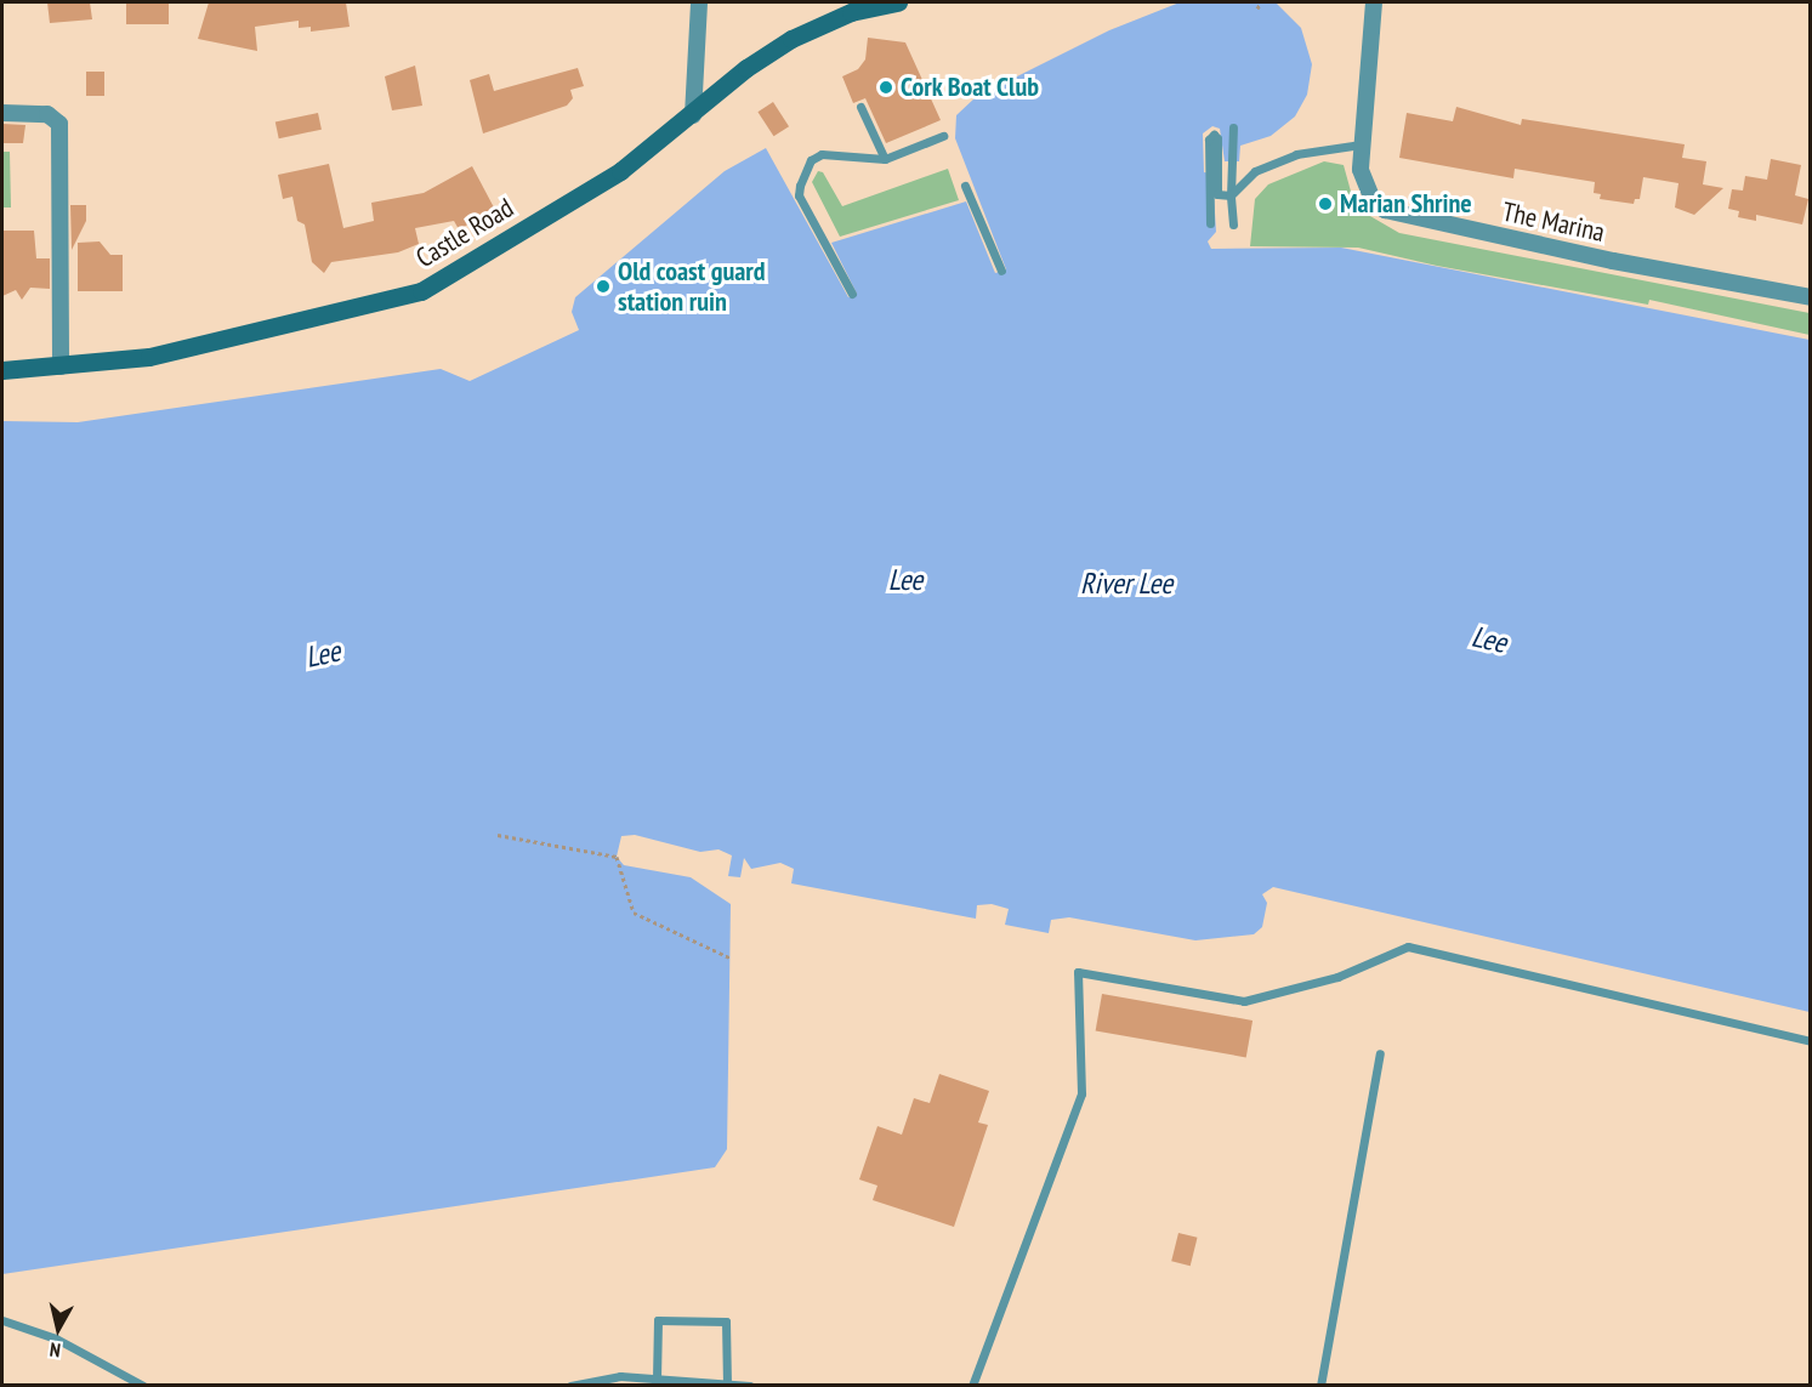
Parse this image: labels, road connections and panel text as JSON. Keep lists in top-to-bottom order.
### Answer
{
  "streets": {
    "main road": ["Castle Road"],
    "street": ["The Marina"]
  },
  "water": ["Lee", "River Lee"],
  "places": ["Cork Boat Club", "Marian Shrine", "Old coast guard station ruin"],
  "north": "bottom"
}
